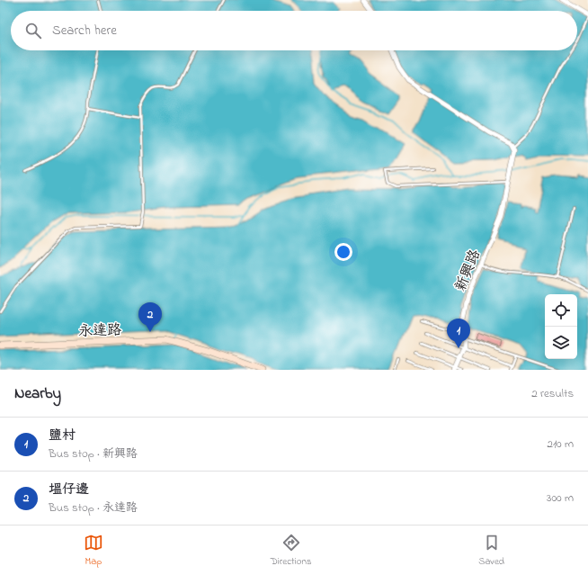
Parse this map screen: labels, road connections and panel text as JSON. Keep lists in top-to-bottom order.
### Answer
{
  "streets": {
    "street": ["新興路", "永達路"]
  },
  "page": {
    "search": "Search here",
    "pins": ["2", "1"],
    "heading": ["Nearby", "2 results"],
    "list": [
      {
        "mark": "1",
        "name": "鹽村",
        "note": "Bus stop · 新興路",
        "value": "210 m"
      },
      {
        "mark": "2",
        "name": "塭仔邊",
        "note": "Bus stop · 永達路",
        "value": "300 m"
      }
    ],
    "nav": ["Map", "Directions", "Saved"]
  }
}
